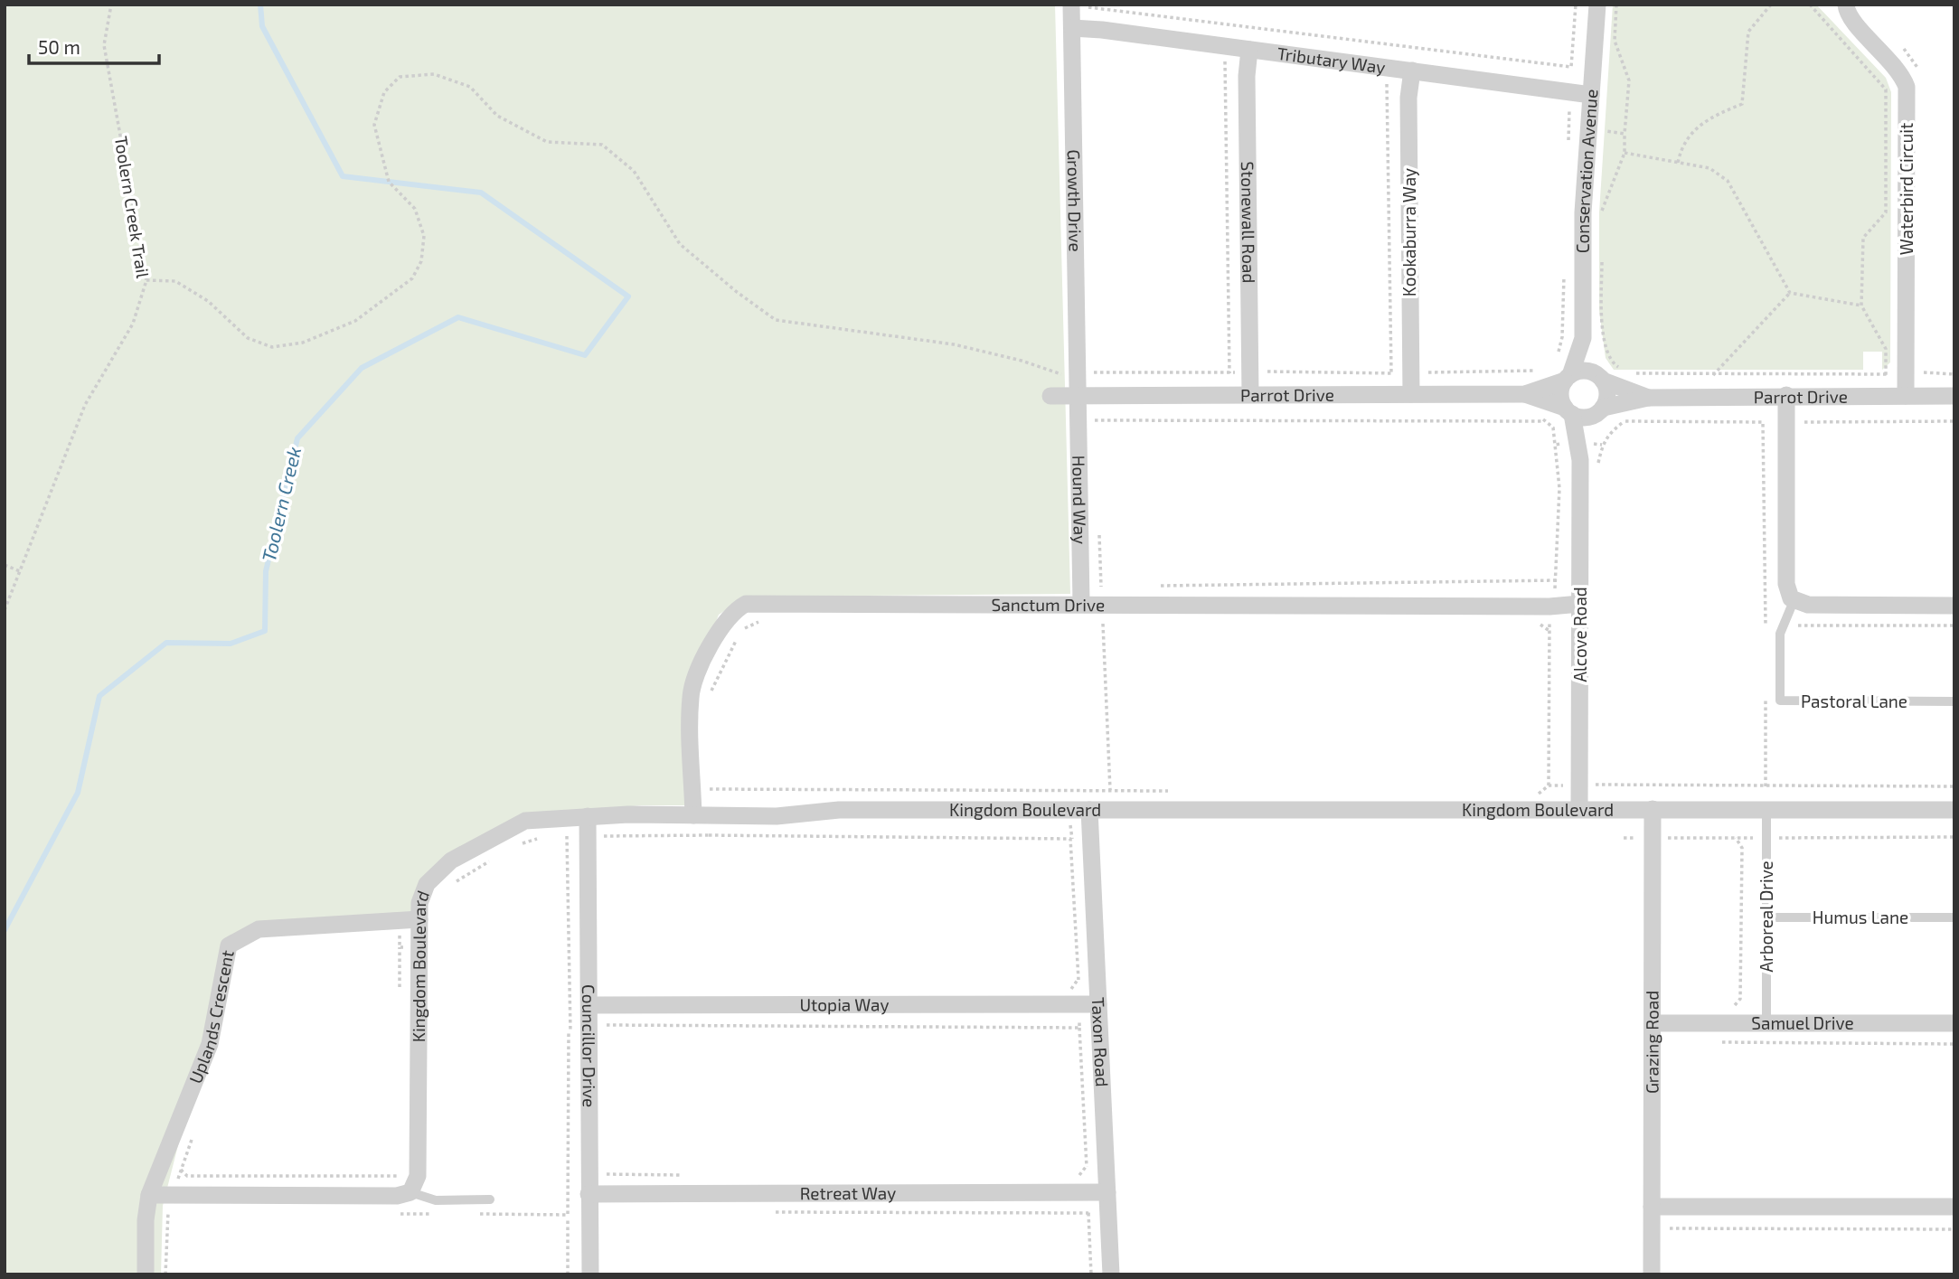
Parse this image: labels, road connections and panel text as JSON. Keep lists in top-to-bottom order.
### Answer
{
  "streets": {
    "street": [
      "Tributary Way",
      "Conservation Avenue",
      "Waterbird Circuit",
      "Growth Drive",
      "Stonewall Road",
      "Kookaburra Way",
      "Parrot Drive",
      "Hound Way",
      "Sanctum Drive",
      "Alcove Road",
      "Kingdom Boulevard",
      "Utopia Way",
      "Uplands Crescent",
      "Samuel Drive",
      "Grazing Road",
      "Taxon Road",
      "Councillor Drive",
      "Retreat Way"
    ],
    "lane": ["Pastoral Lane", "Arboreal Drive", "Humus Lane"],
    "path": ["Toolern Creek Trail"]
  },
  "crossings": [
    ["Tributary Way", "Conservation Avenue"],
    ["Tributary Way", "Growth Drive"],
    ["Tributary Way", "Stonewall Road"],
    ["Tributary Way", "Kookaburra Way"],
    ["Conservation Avenue", "Parrot Drive"],
    ["Conservation Avenue", "Alcove Road"],
    ["Waterbird Circuit", "Parrot Drive"],
    ["Growth Drive", "Parrot Drive"],
    ["Growth Drive", "Hound Way"],
    ["Stonewall Road", "Parrot Drive"],
    ["Kookaburra Way", "Parrot Drive"],
    ["Parrot Drive", "Hound Way"],
    ["Parrot Drive", "Alcove Road"],
    ["Hound Way", "Sanctum Drive"],
    ["Sanctum Drive", "Alcove Road"],
    ["Sanctum Drive", "Kingdom Boulevard"],
    ["Alcove Road", "Kingdom Boulevard"],
    ["Kingdom Boulevard", "Arboreal Drive"],
    ["Kingdom Boulevard", "Uplands Crescent"],
    ["Kingdom Boulevard", "Grazing Road"],
    ["Kingdom Boulevard", "Taxon Road"],
    ["Kingdom Boulevard", "Councillor Drive"],
    ["Arboreal Drive", "Humus Lane"],
    ["Arboreal Drive", "Samuel Drive"],
    ["Utopia Way", "Taxon Road"],
    ["Utopia Way", "Councillor Drive"],
    ["Samuel Drive", "Grazing Road"],
    ["Taxon Road", "Retreat Way"],
    ["Councillor Drive", "Retreat Way"]
  ],
  "water": ["Toolern Creek"],
  "scale_bar": "50 m"
}
